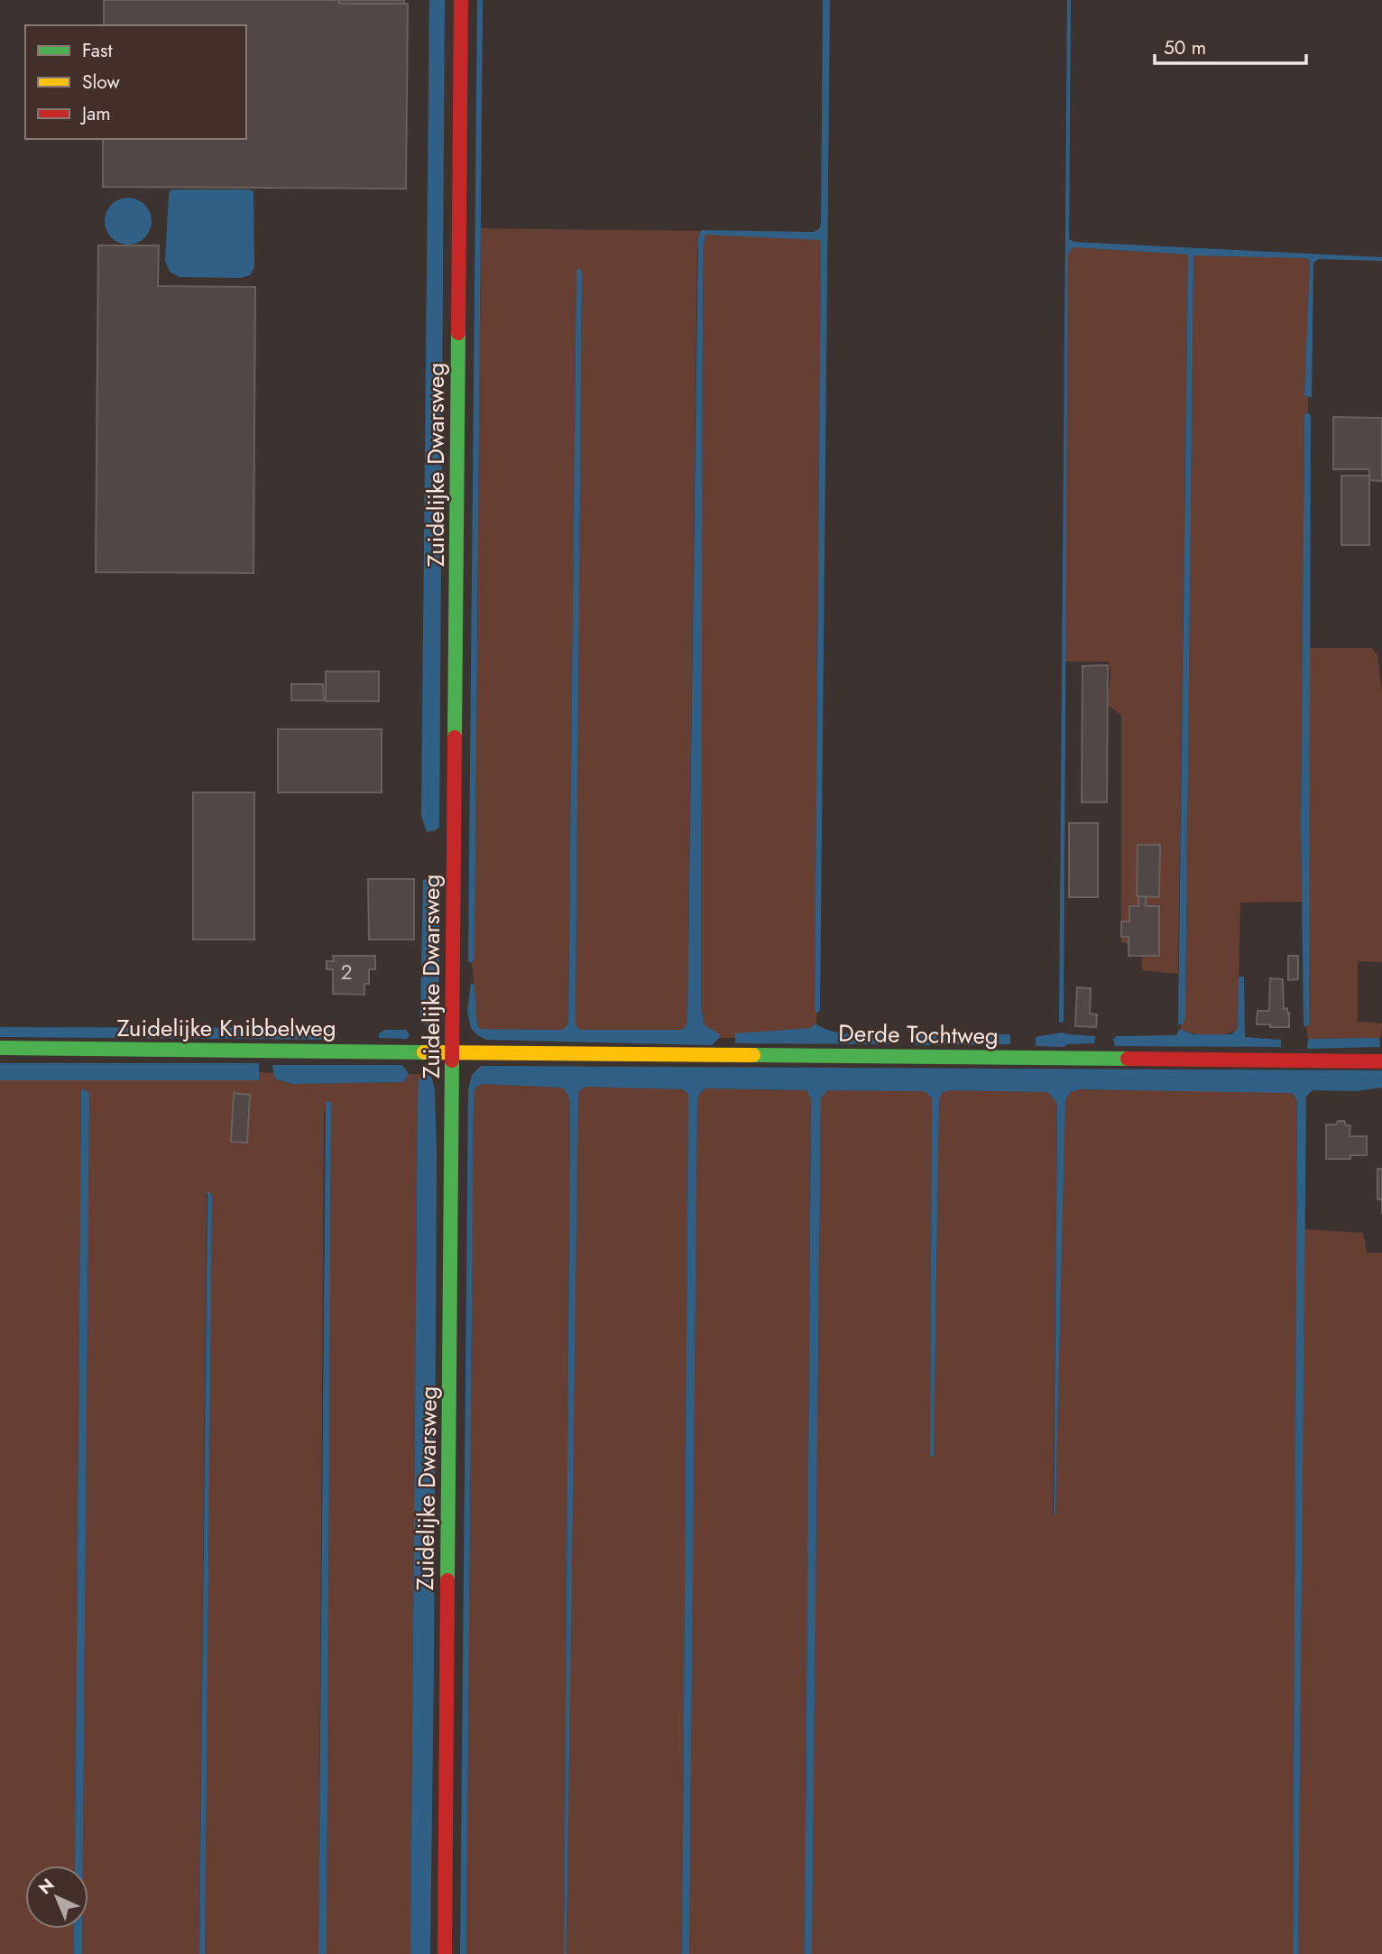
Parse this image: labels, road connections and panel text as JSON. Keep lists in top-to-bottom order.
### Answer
{
  "streets": {
    "street": ["Zuidelijke Dwarsweg", "Zuidelijke Knibbelweg", "Derde Tochtweg"]
  },
  "crossings": [
    ["Zuidelijke Dwarsweg", "Zuidelijke Knibbelweg"],
    ["Zuidelijke Dwarsweg", "Derde Tochtweg"],
    ["Zuidelijke Knibbelweg", "Derde Tochtweg"]
  ],
  "house_numbers": ["2"],
  "legend": ["Fast", "Slow", "Jam"],
  "scale_bar": "50 m",
  "north": "top left"
}
